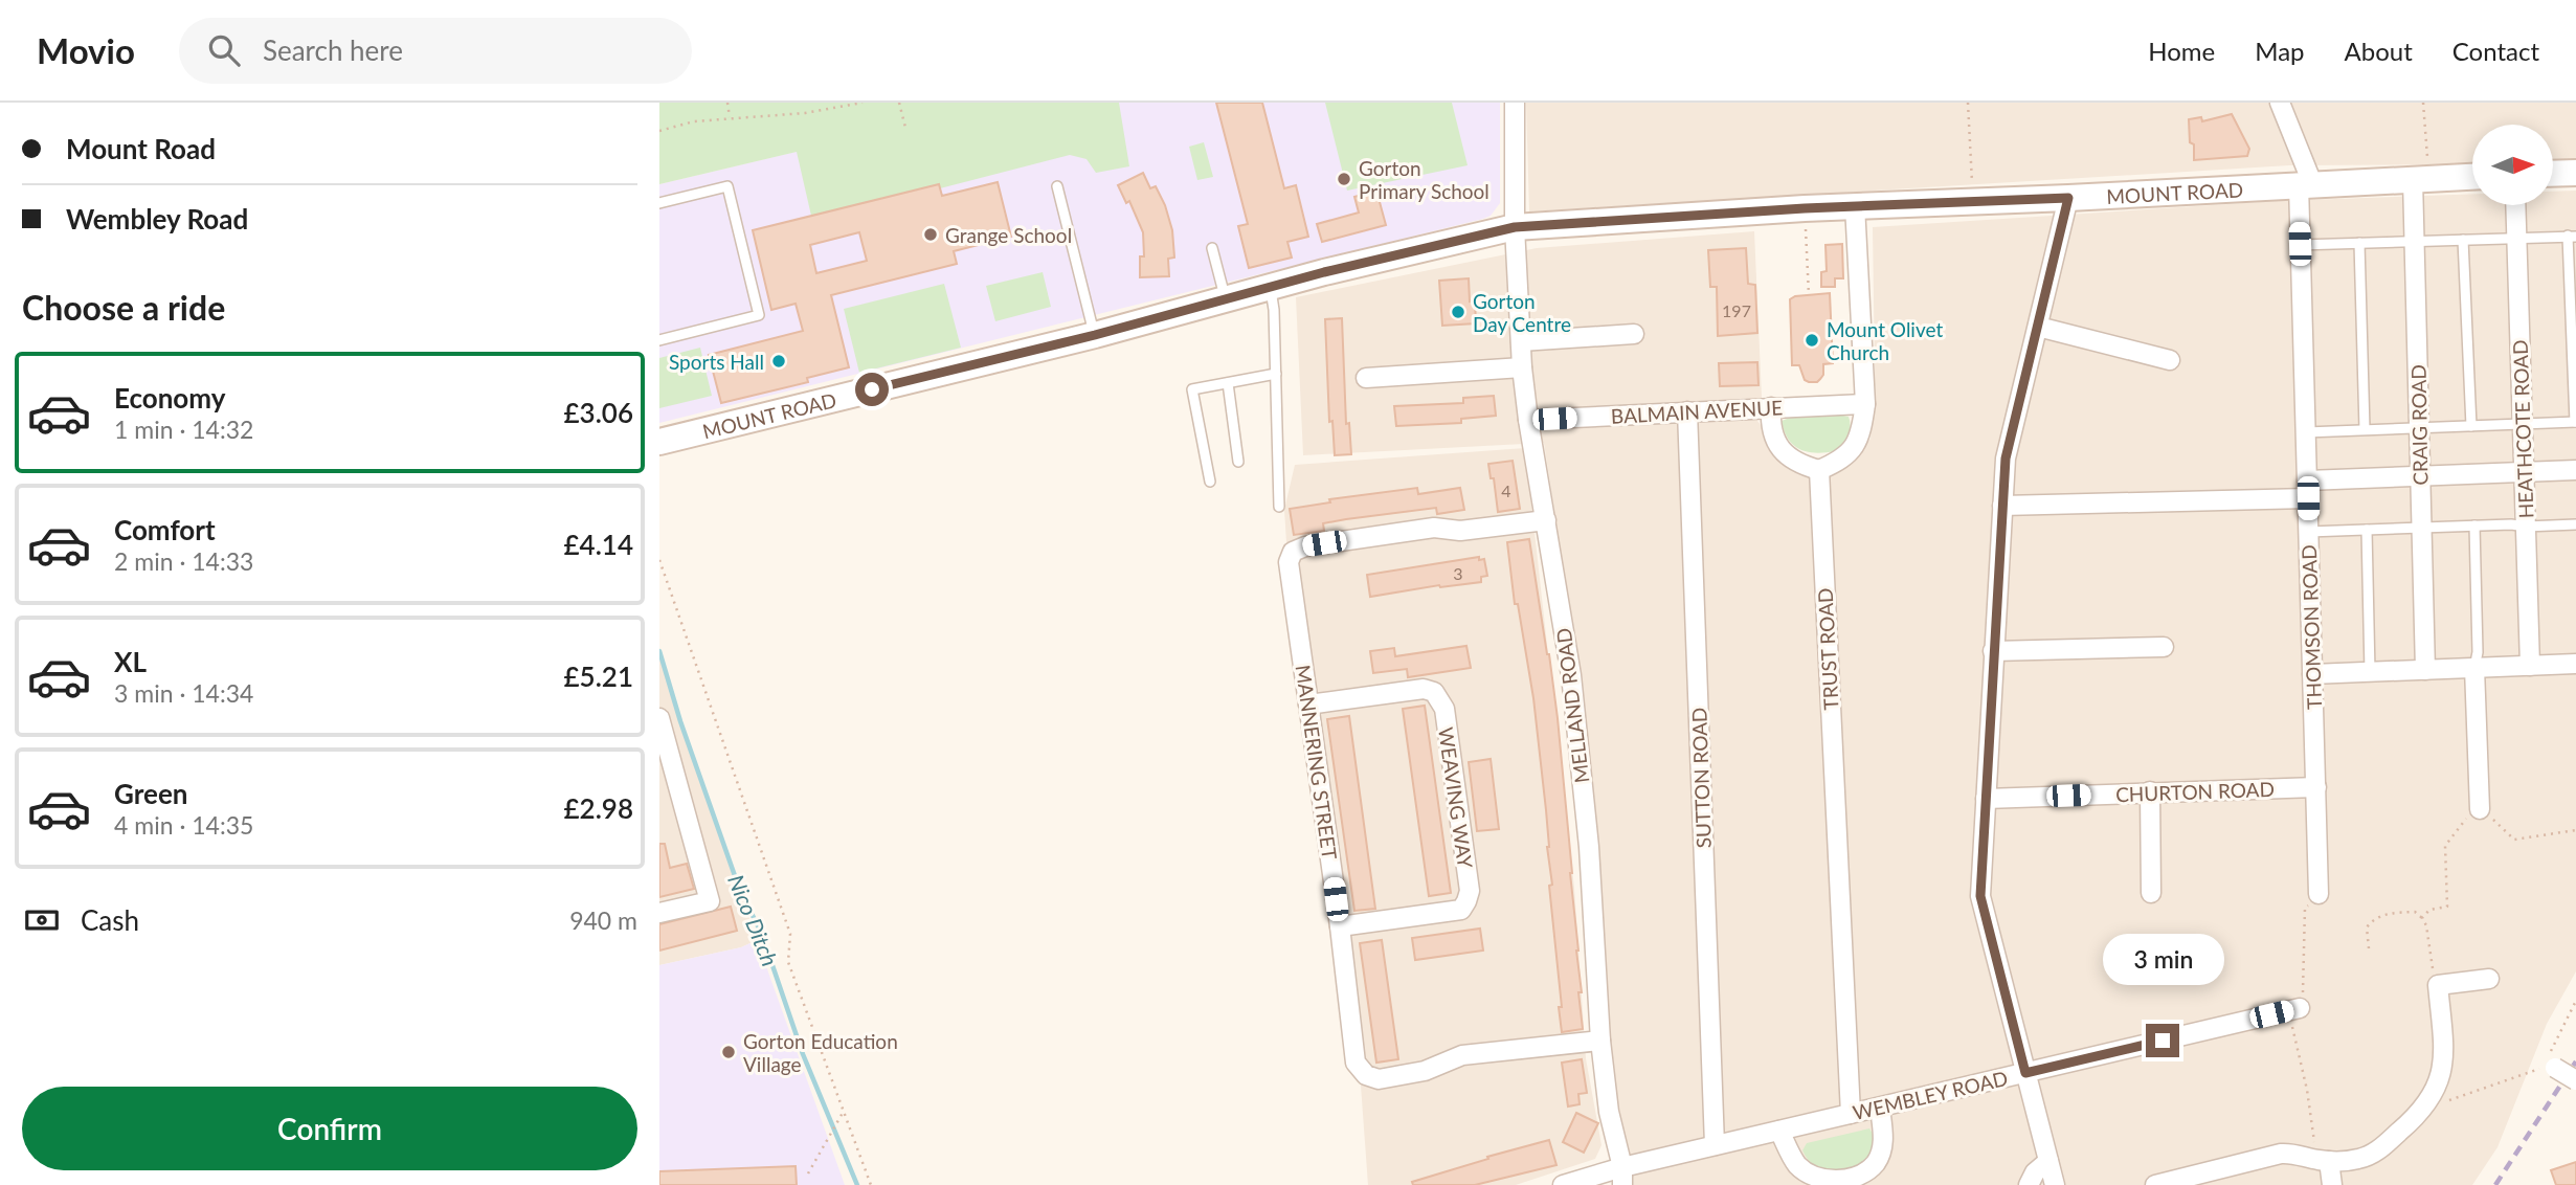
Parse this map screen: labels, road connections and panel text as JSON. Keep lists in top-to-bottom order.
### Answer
{
  "streets": {
    "main road": ["MOUNT ROAD"],
    "street": [
      "BALMAIN AVENUE",
      "CRAIG ROAD",
      "HEATHCOTE ROAD",
      "THOMSON ROAD",
      "TRUST ROAD",
      "MELLAND ROAD",
      "MANNERING STREET",
      "SUTTON ROAD",
      "CHURTON ROAD",
      "WEAVING WAY",
      "WEMBLEY ROAD"
    ]
  },
  "crossings": [
    ["MOUNT ROAD", "CRAIG ROAD"],
    ["MOUNT ROAD", "THOMSON ROAD"],
    ["MOUNT ROAD", "MELLAND ROAD"],
    ["BALMAIN AVENUE", "MELLAND ROAD"],
    ["BALMAIN AVENUE", "SUTTON ROAD"],
    ["THOMSON ROAD", "CHURTON ROAD"],
    ["TRUST ROAD", "WEMBLEY ROAD"],
    ["MELLAND ROAD", "MANNERING STREET"],
    ["MELLAND ROAD", "WEMBLEY ROAD"],
    ["MANNERING STREET", "WEAVING WAY"],
    ["SUTTON ROAD", "WEMBLEY ROAD"]
  ],
  "water": ["Nico Ditch"],
  "places": [
    "Gorton Primary School",
    "Grange School",
    "Gorton Day Centre",
    "Mount Olivet Church",
    "Sports Hall",
    "Gorton Education Village"
  ],
  "house_numbers": ["197", "4", "3"],
  "north": "right",
  "page": {
    "header": "Movio",
    "search": "Search here",
    "nav": [
      "Home",
      "Map",
      "About",
      "Contact"
    ],
    "banner": ["Mount Road", "Wembley Road"],
    "heading": "Choose a ride",
    "list": [
      {
        "name": "Economy",
        "note": "1 min · 14:32",
        "value": "£3.06"
      },
      {
        "name": "Comfort",
        "note": "2 min · 14:33",
        "value": "£4.14"
      },
      {
        "name": "XL",
        "note": "3 min · 14:34",
        "value": "£5.21"
      },
      {
        "name": "Green",
        "note": "4 min · 14:35",
        "value": "£2.98"
      }
    ],
    "pay": ["Cash", "940 m"],
    "bubble": "3 min",
    "buttons": "Confirm"
  }
}
